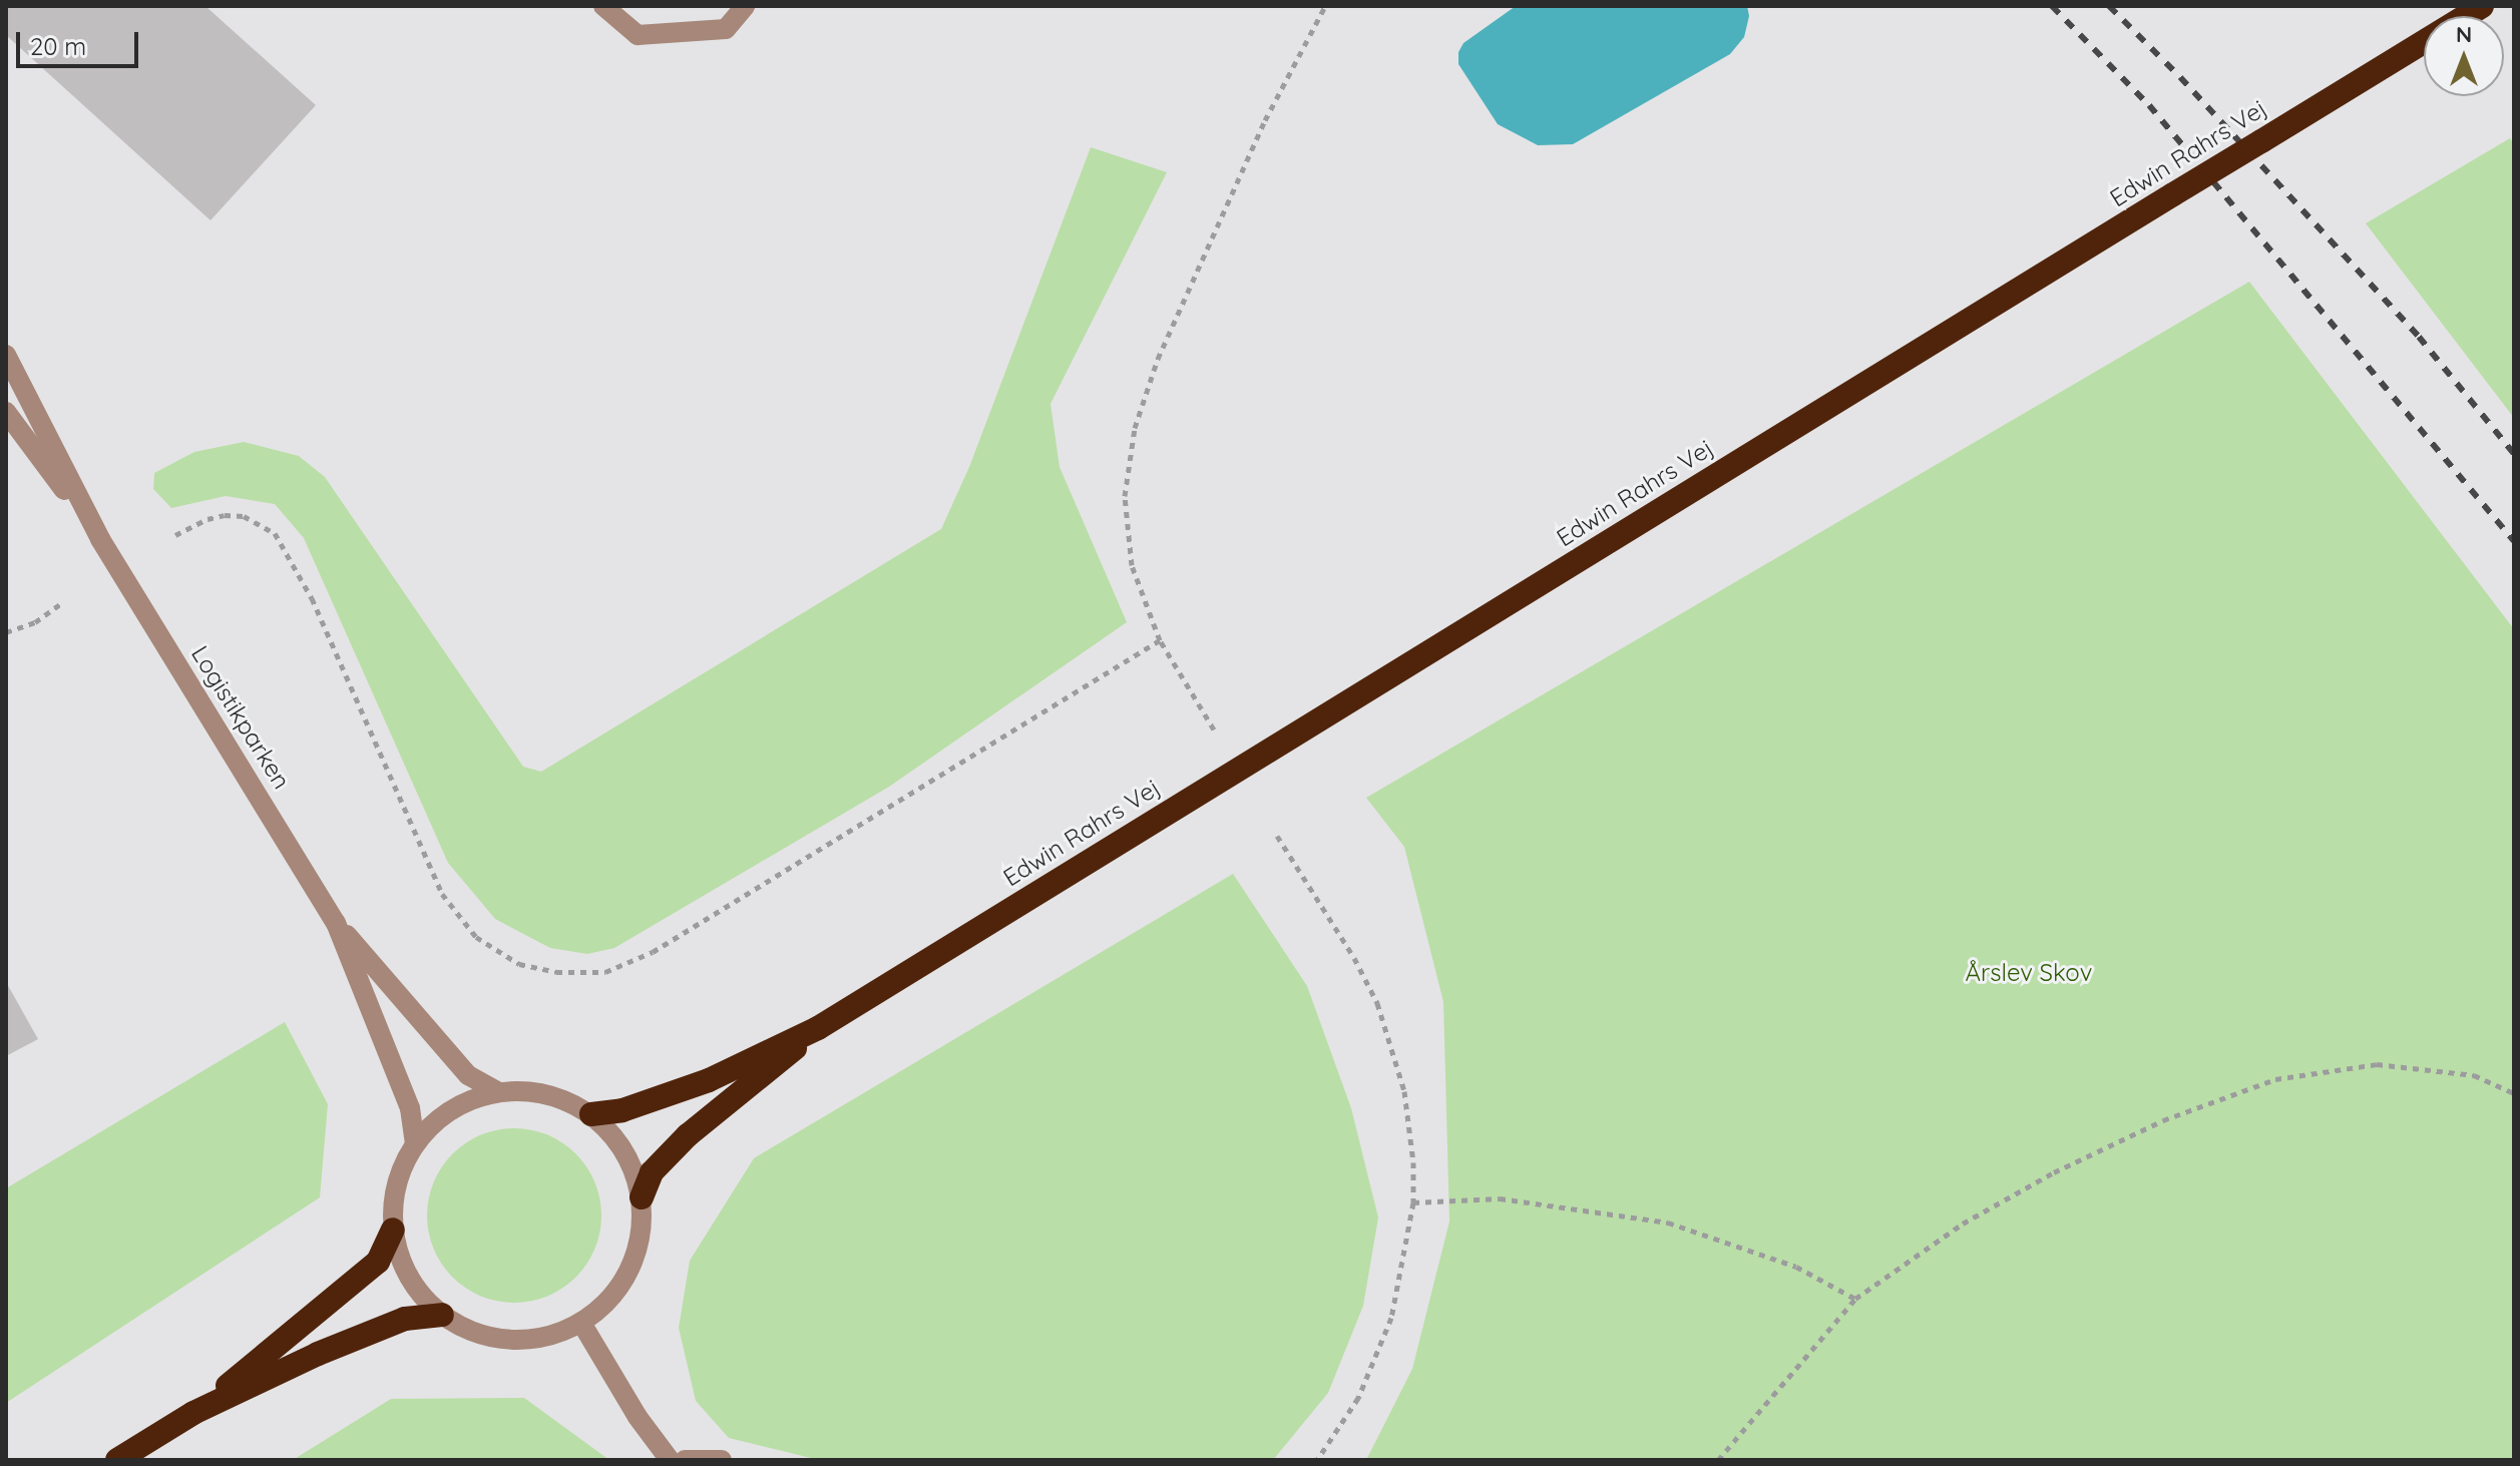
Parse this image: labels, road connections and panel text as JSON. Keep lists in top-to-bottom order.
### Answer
{
  "streets": {
    "highway": ["Edwin Rahrs Vej"],
    "street": ["Logistikparken"]
  },
  "parks": ["Årslev Skov"],
  "scale_bar": "20 m",
  "north": "top"
}
